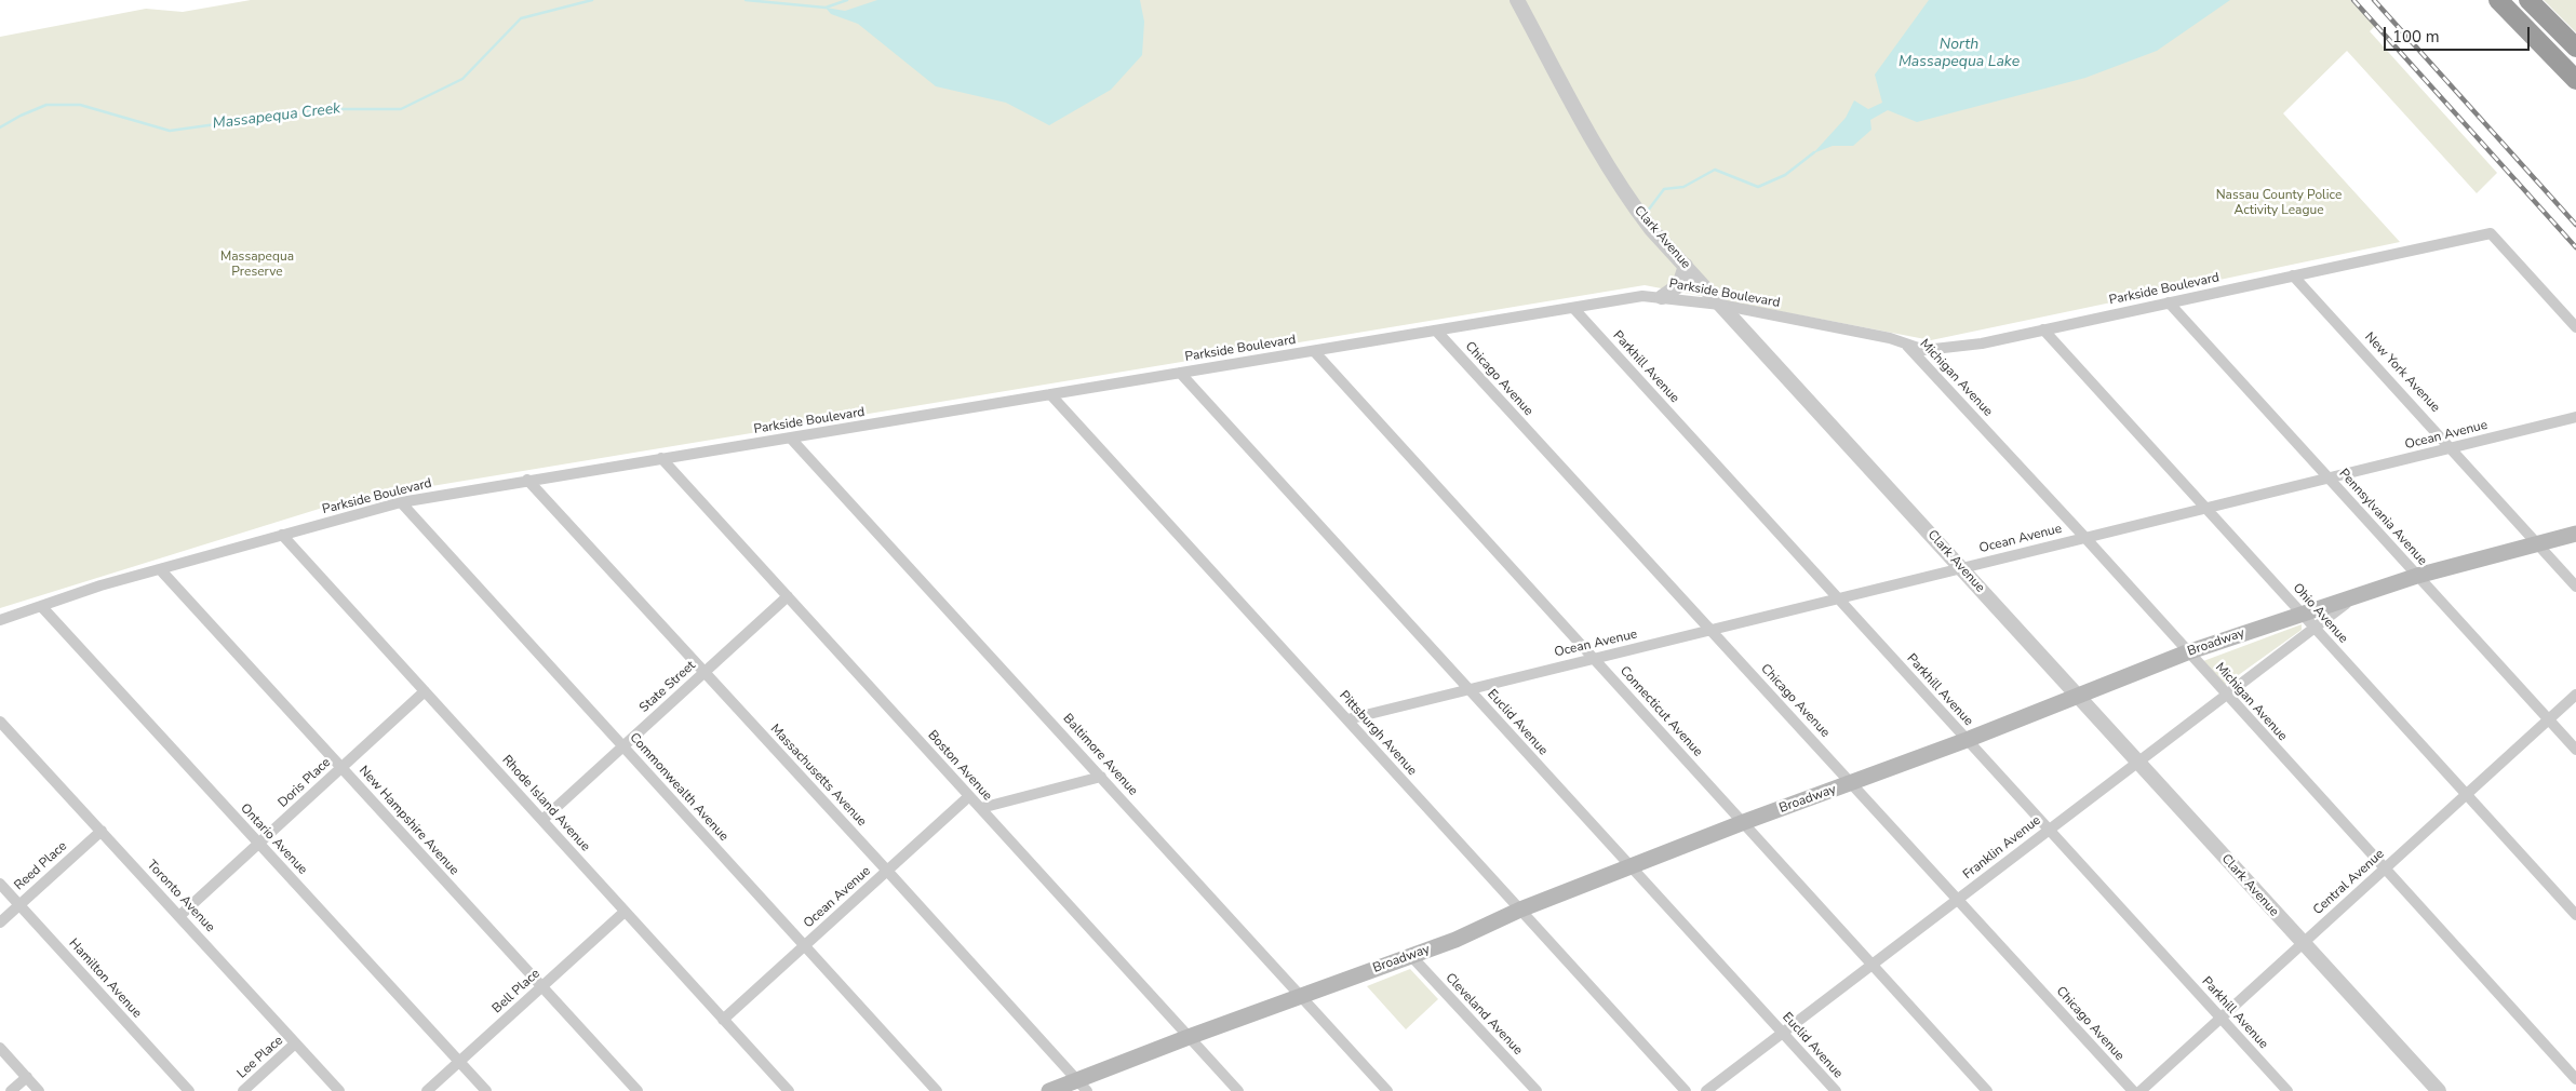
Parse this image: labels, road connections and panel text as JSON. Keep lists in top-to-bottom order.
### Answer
{
  "streets": {
    "main road": ["Broadway"],
    "street": [
      "Clark Avenue",
      "Parkside Boulevard",
      "Parkhill Avenue",
      "New York Avenue",
      "Michigan Avenue",
      "Chicago Avenue",
      "Ocean Avenue",
      "Pennsylvania Avenue",
      "Ohio Avenue",
      "State Street",
      "Connecticut Avenue",
      "Euclid Avenue",
      "Pittsburgh Avenue",
      "Baltimore Avenue",
      "Boston Avenue",
      "Massachusetts Avenue",
      "Doris Place",
      "Commonwealth Avenue",
      "Rhode Island Avenue",
      "New Hampshire Avenue",
      "Ontario Avenue",
      "Franklin Avenue",
      "Reed Place",
      "Central Avenue",
      "Toronto Avenue",
      "Hamilton Avenue",
      "Bell Place",
      "Cleveland Avenue",
      "Lee Place"
    ]
  },
  "crossings": [
    ["Clark Avenue", "Parkside Boulevard"],
    ["Clark Avenue", "Ocean Avenue"],
    ["Clark Avenue", "Broadway"],
    ["Clark Avenue", "Franklin Avenue"],
    ["Clark Avenue", "Central Avenue"],
    ["Parkside Boulevard", "Parkhill Avenue"],
    ["Parkside Boulevard", "New York Avenue"],
    ["Parkside Boulevard", "Michigan Avenue"],
    ["Parkside Boulevard", "Chicago Avenue"],
    ["Parkside Boulevard", "Pennsylvania Avenue"],
    ["Parkside Boulevard", "Ohio Avenue"],
    ["Parkside Boulevard", "Connecticut Avenue"],
    ["Parkside Boulevard", "Euclid Avenue"],
    ["Parkside Boulevard", "Pittsburgh Avenue"],
    ["Parkside Boulevard", "Baltimore Avenue"],
    ["Parkside Boulevard", "Boston Avenue"],
    ["Parkside Boulevard", "Massachusetts Avenue"],
    ["Parkside Boulevard", "Commonwealth Avenue"],
    ["Parkside Boulevard", "Rhode Island Avenue"],
    ["Parkside Boulevard", "New Hampshire Avenue"],
    ["Parkside Boulevard", "Ontario Avenue"],
    ["Parkhill Avenue", "Ocean Avenue"],
    ["Parkhill Avenue", "Broadway"],
    ["Parkhill Avenue", "Franklin Avenue"],
    ["Parkhill Avenue", "Central Avenue"],
    ["New York Avenue", "Ocean Avenue"],
    ["New York Avenue", "Broadway"],
    ["Michigan Avenue", "Ocean Avenue"],
    ["Michigan Avenue", "Broadway"],
    ["Michigan Avenue", "Franklin Avenue"],
    ["Michigan Avenue", "Central Avenue"],
    ["Chicago Avenue", "Ocean Avenue"],
    ["Chicago Avenue", "Broadway"],
    ["Chicago Avenue", "Franklin Avenue"],
    ["Ocean Avenue", "Pennsylvania Avenue"],
    ["Ocean Avenue", "Ohio Avenue"],
    ["Ocean Avenue", "Connecticut Avenue"],
    ["Ocean Avenue", "Euclid Avenue"],
    ["Ocean Avenue", "Pittsburgh Avenue"],
    ["Ocean Avenue", "Boston Avenue"],
    ["Ocean Avenue", "Massachusetts Avenue"],
    ["Ocean Avenue", "Commonwealth Avenue"],
    ["Ocean Avenue", "Rhode Island Avenue"],
    ["Pennsylvania Avenue", "Broadway"],
    ["Pennsylvania Avenue", "Central Avenue"],
    ["Ohio Avenue", "Broadway"],
    ["Ohio Avenue", "Franklin Avenue"],
    ["Ohio Avenue", "Central Avenue"],
    ["Broadway", "Connecticut Avenue"],
    ["Broadway", "Euclid Avenue"],
    ["Broadway", "Pittsburgh Avenue"],
    ["Broadway", "Baltimore Avenue"],
    ["Broadway", "Boston Avenue"],
    ["Broadway", "Massachusetts Avenue"],
    ["Broadway", "Franklin Avenue"],
    ["Broadway", "Cleveland Avenue"],
    ["State Street", "Boston Avenue"],
    ["State Street", "Massachusetts Avenue"],
    ["State Street", "Commonwealth Avenue"],
    ["State Street", "Rhode Island Avenue"],
    ["Connecticut Avenue", "Franklin Avenue"],
    ["Euclid Avenue", "Franklin Avenue"],
    ["Doris Place", "Rhode Island Avenue"],
    ["Doris Place", "New Hampshire Avenue"],
    ["Doris Place", "Ontario Avenue"],
    ["Doris Place", "Toronto Avenue"],
    ["Rhode Island Avenue", "Bell Place"],
    ["New Hampshire Avenue", "Bell Place"],
    ["Ontario Avenue", "Bell Place"],
    ["Reed Place", "Toronto Avenue"],
    ["Reed Place", "Hamilton Avenue"],
    ["Toronto Avenue", "Lee Place"]
  ],
  "water": ["North Massapequa Lake", "Massapequa Creek"],
  "parks": ["Nassau County Police Activity League", "Massapequa Preserve"],
  "scale_bar": "100 m"
}
